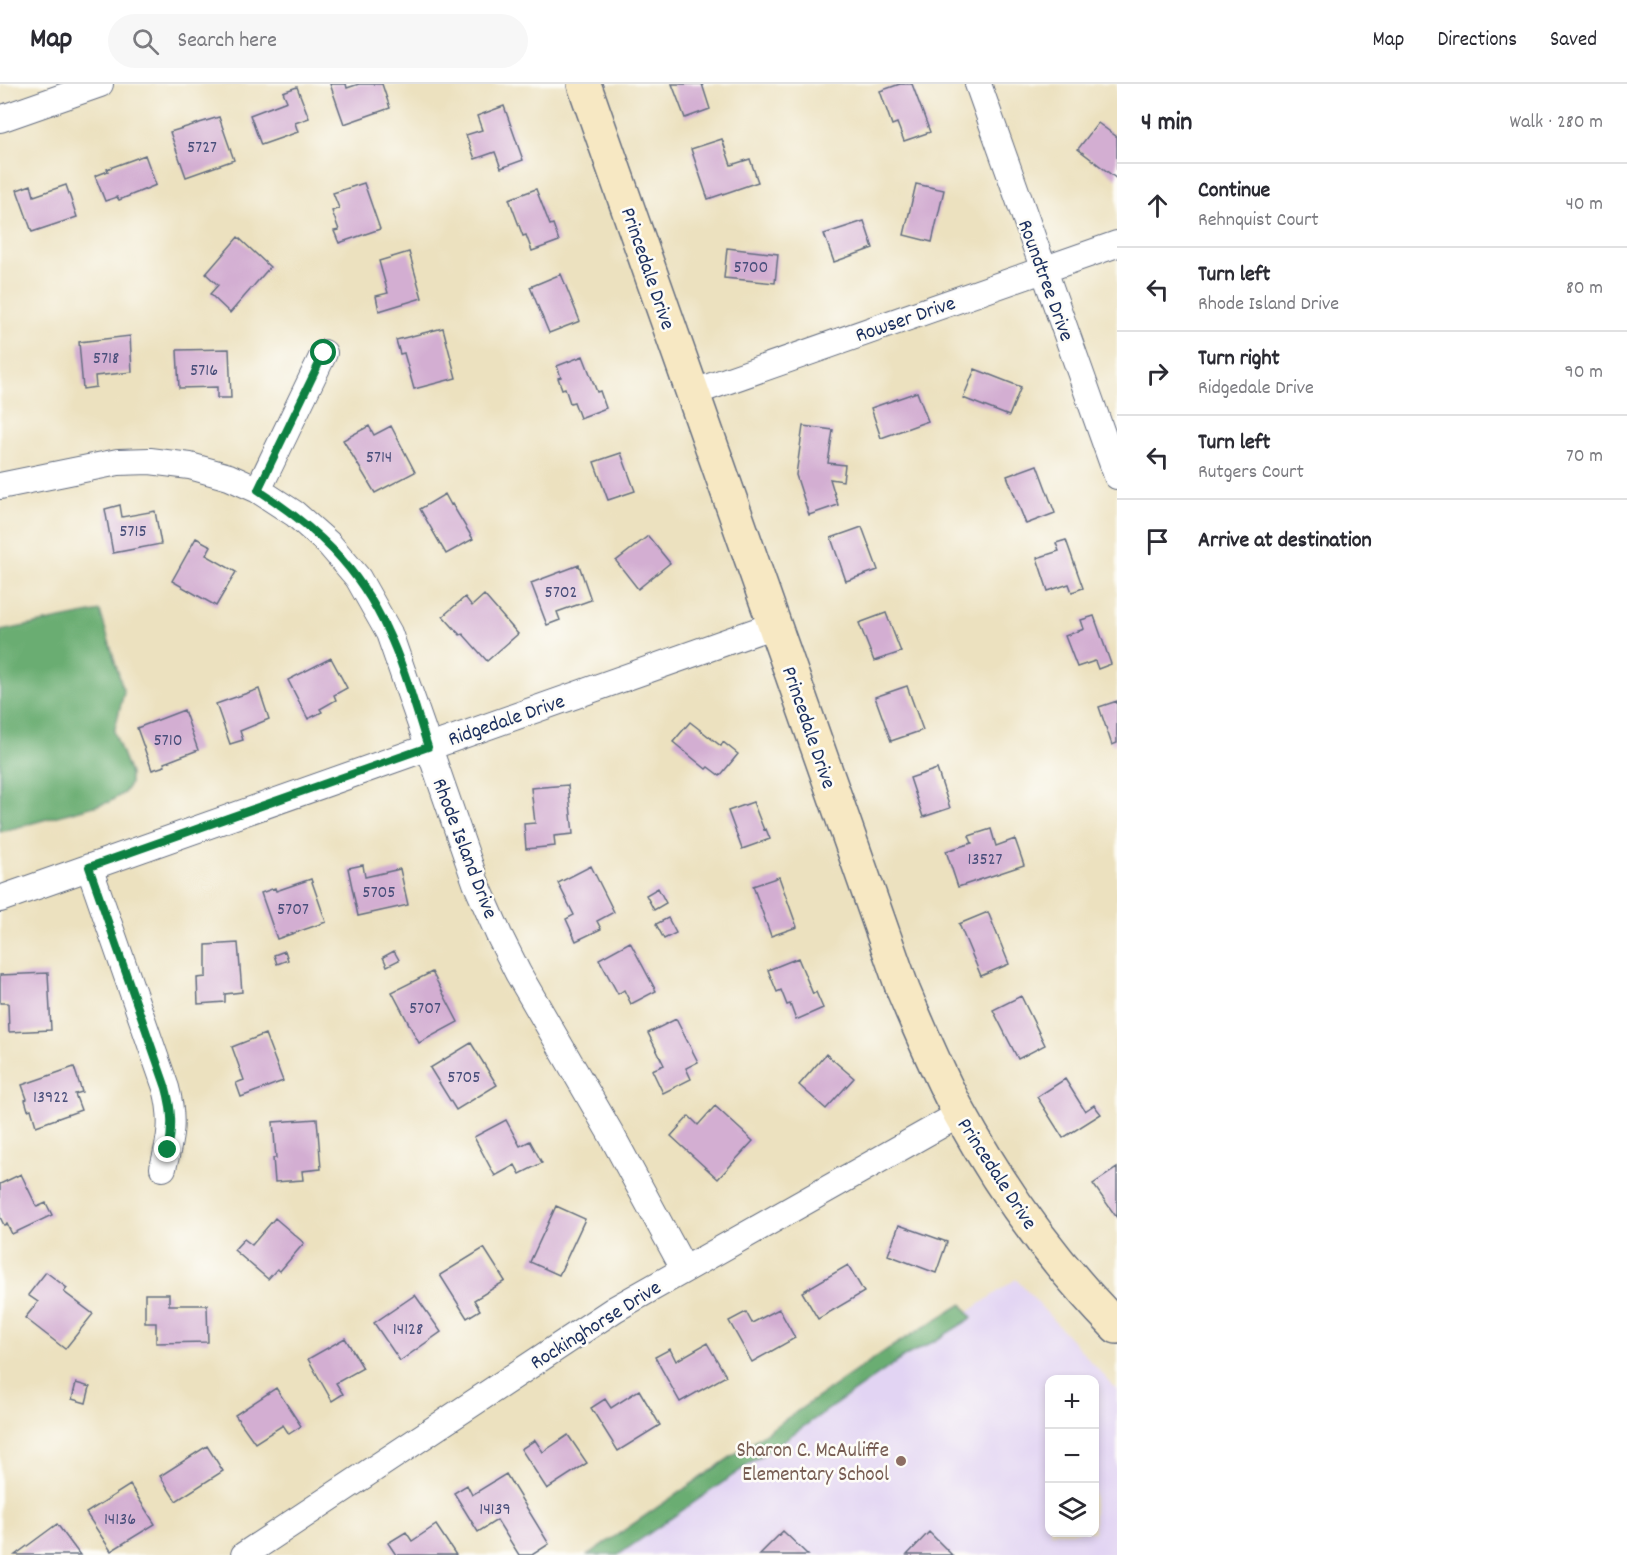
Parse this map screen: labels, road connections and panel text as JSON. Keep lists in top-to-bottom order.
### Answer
{
  "streets": {
    "street": [
      "Princedale Drive",
      "Roundtree Drive",
      "Rowser Drive",
      "Ridgedale Drive",
      "Rhode Island Drive",
      "Rockinghorse Drive"
    ]
  },
  "crossings": [
    ["Princedale Drive", "Rowser Drive"],
    ["Princedale Drive", "Ridgedale Drive"],
    ["Princedale Drive", "Rockinghorse Drive"],
    ["Roundtree Drive", "Rowser Drive"],
    ["Ridgedale Drive", "Rhode Island Drive"],
    ["Rhode Island Drive", "Rockinghorse Drive"]
  ],
  "places": ["Sharon C. McAuliffe Elementary School"],
  "house_numbers": [
    "5727",
    "5700",
    "5718",
    "5716",
    "5714",
    "5715",
    "5702",
    "5710",
    "13527",
    "5705",
    "5707",
    "5707",
    "5705",
    "13922",
    "14128",
    "14139",
    "14136"
  ],
  "page": {
    "header": "Map",
    "search": "Search here",
    "nav": ["Map", "Directions", "Saved"],
    "heading": ["4 min", "Walk · 280 m"],
    "list": [
      ["Continue", "Rehnquist Court", "40 m"],
      ["Turn left", "Rhode Island Drive", "80 m"],
      ["Turn right", "Ridgedale Drive", "90 m"],
      ["Turn left", "Rutgers Court", "70 m"],
      "Arrive at destination"
    ],
    "map_buttons": ["+", "−"]
  }
}
